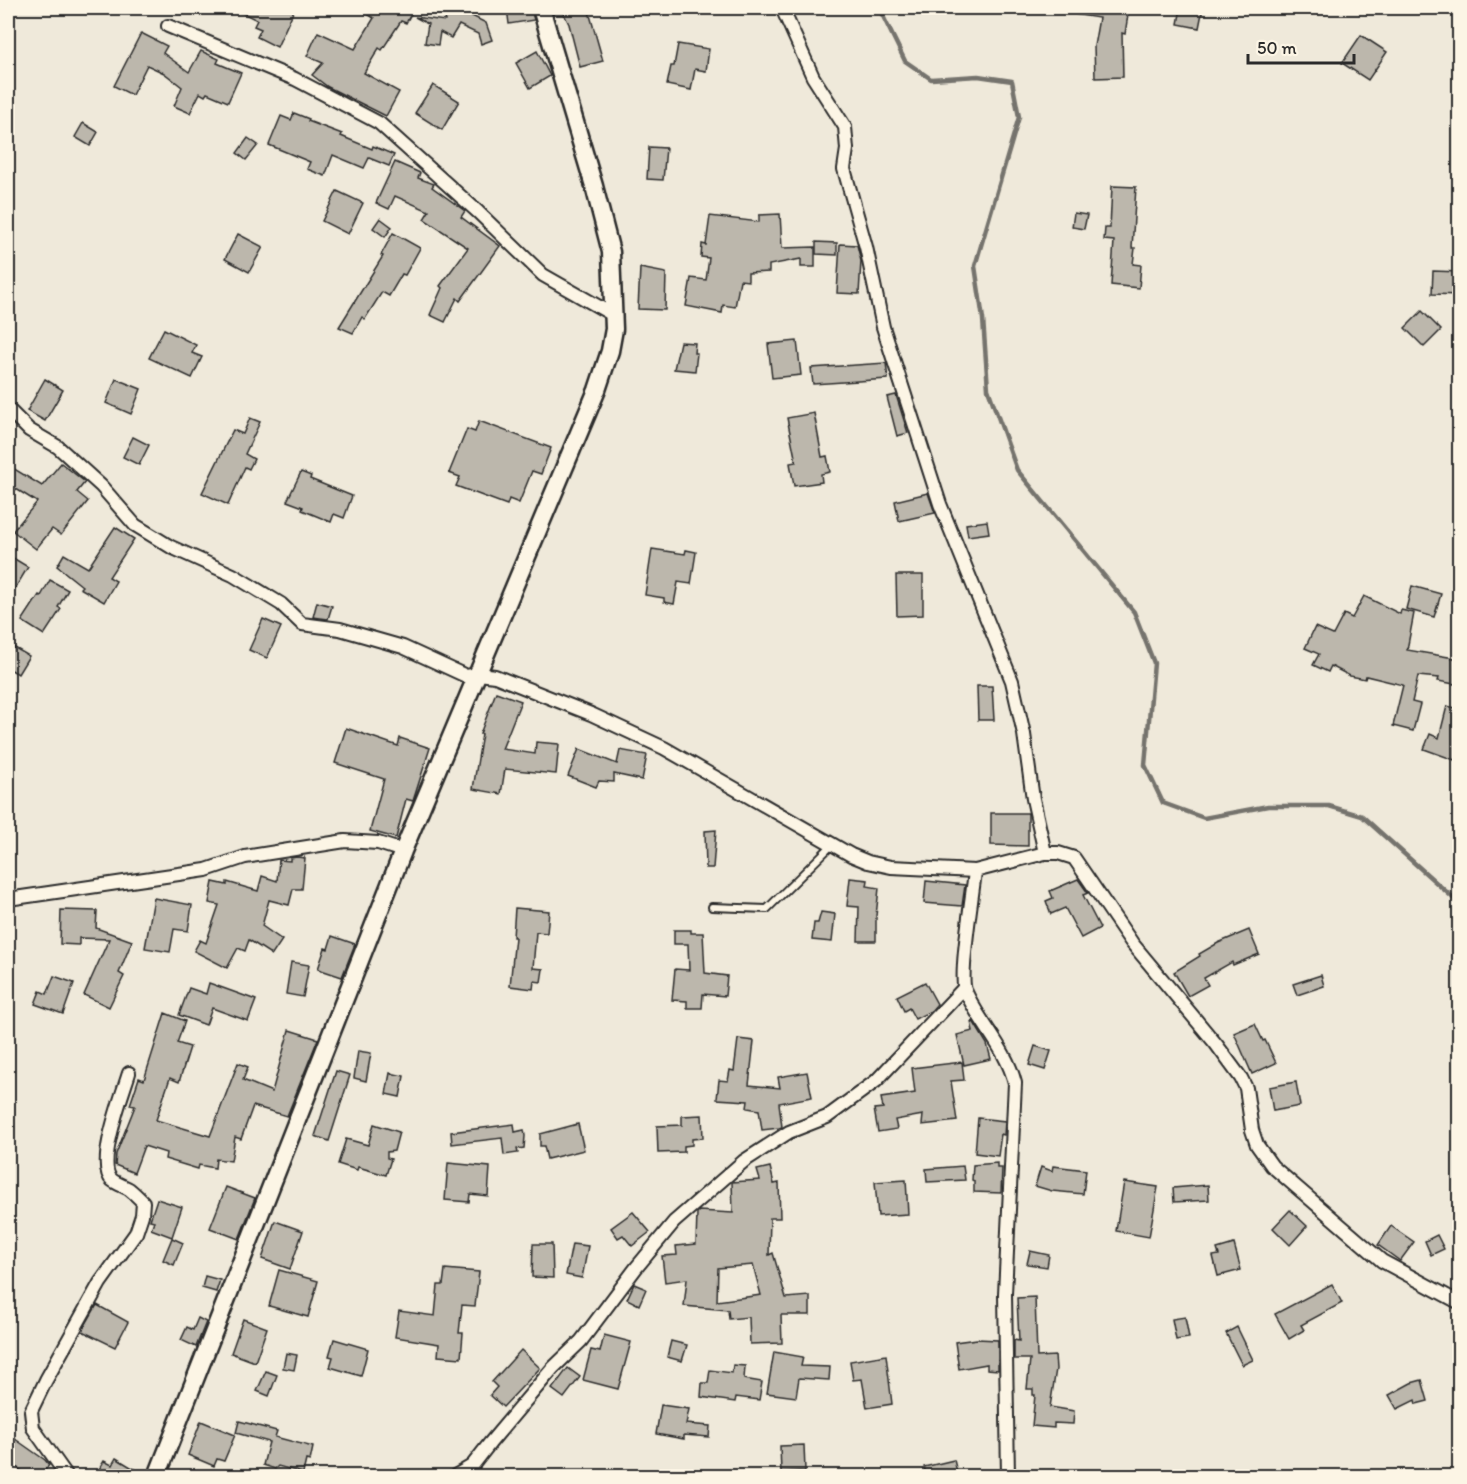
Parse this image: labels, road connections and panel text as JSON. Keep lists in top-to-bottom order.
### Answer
{
  "scale_bar": "50 m"
}
